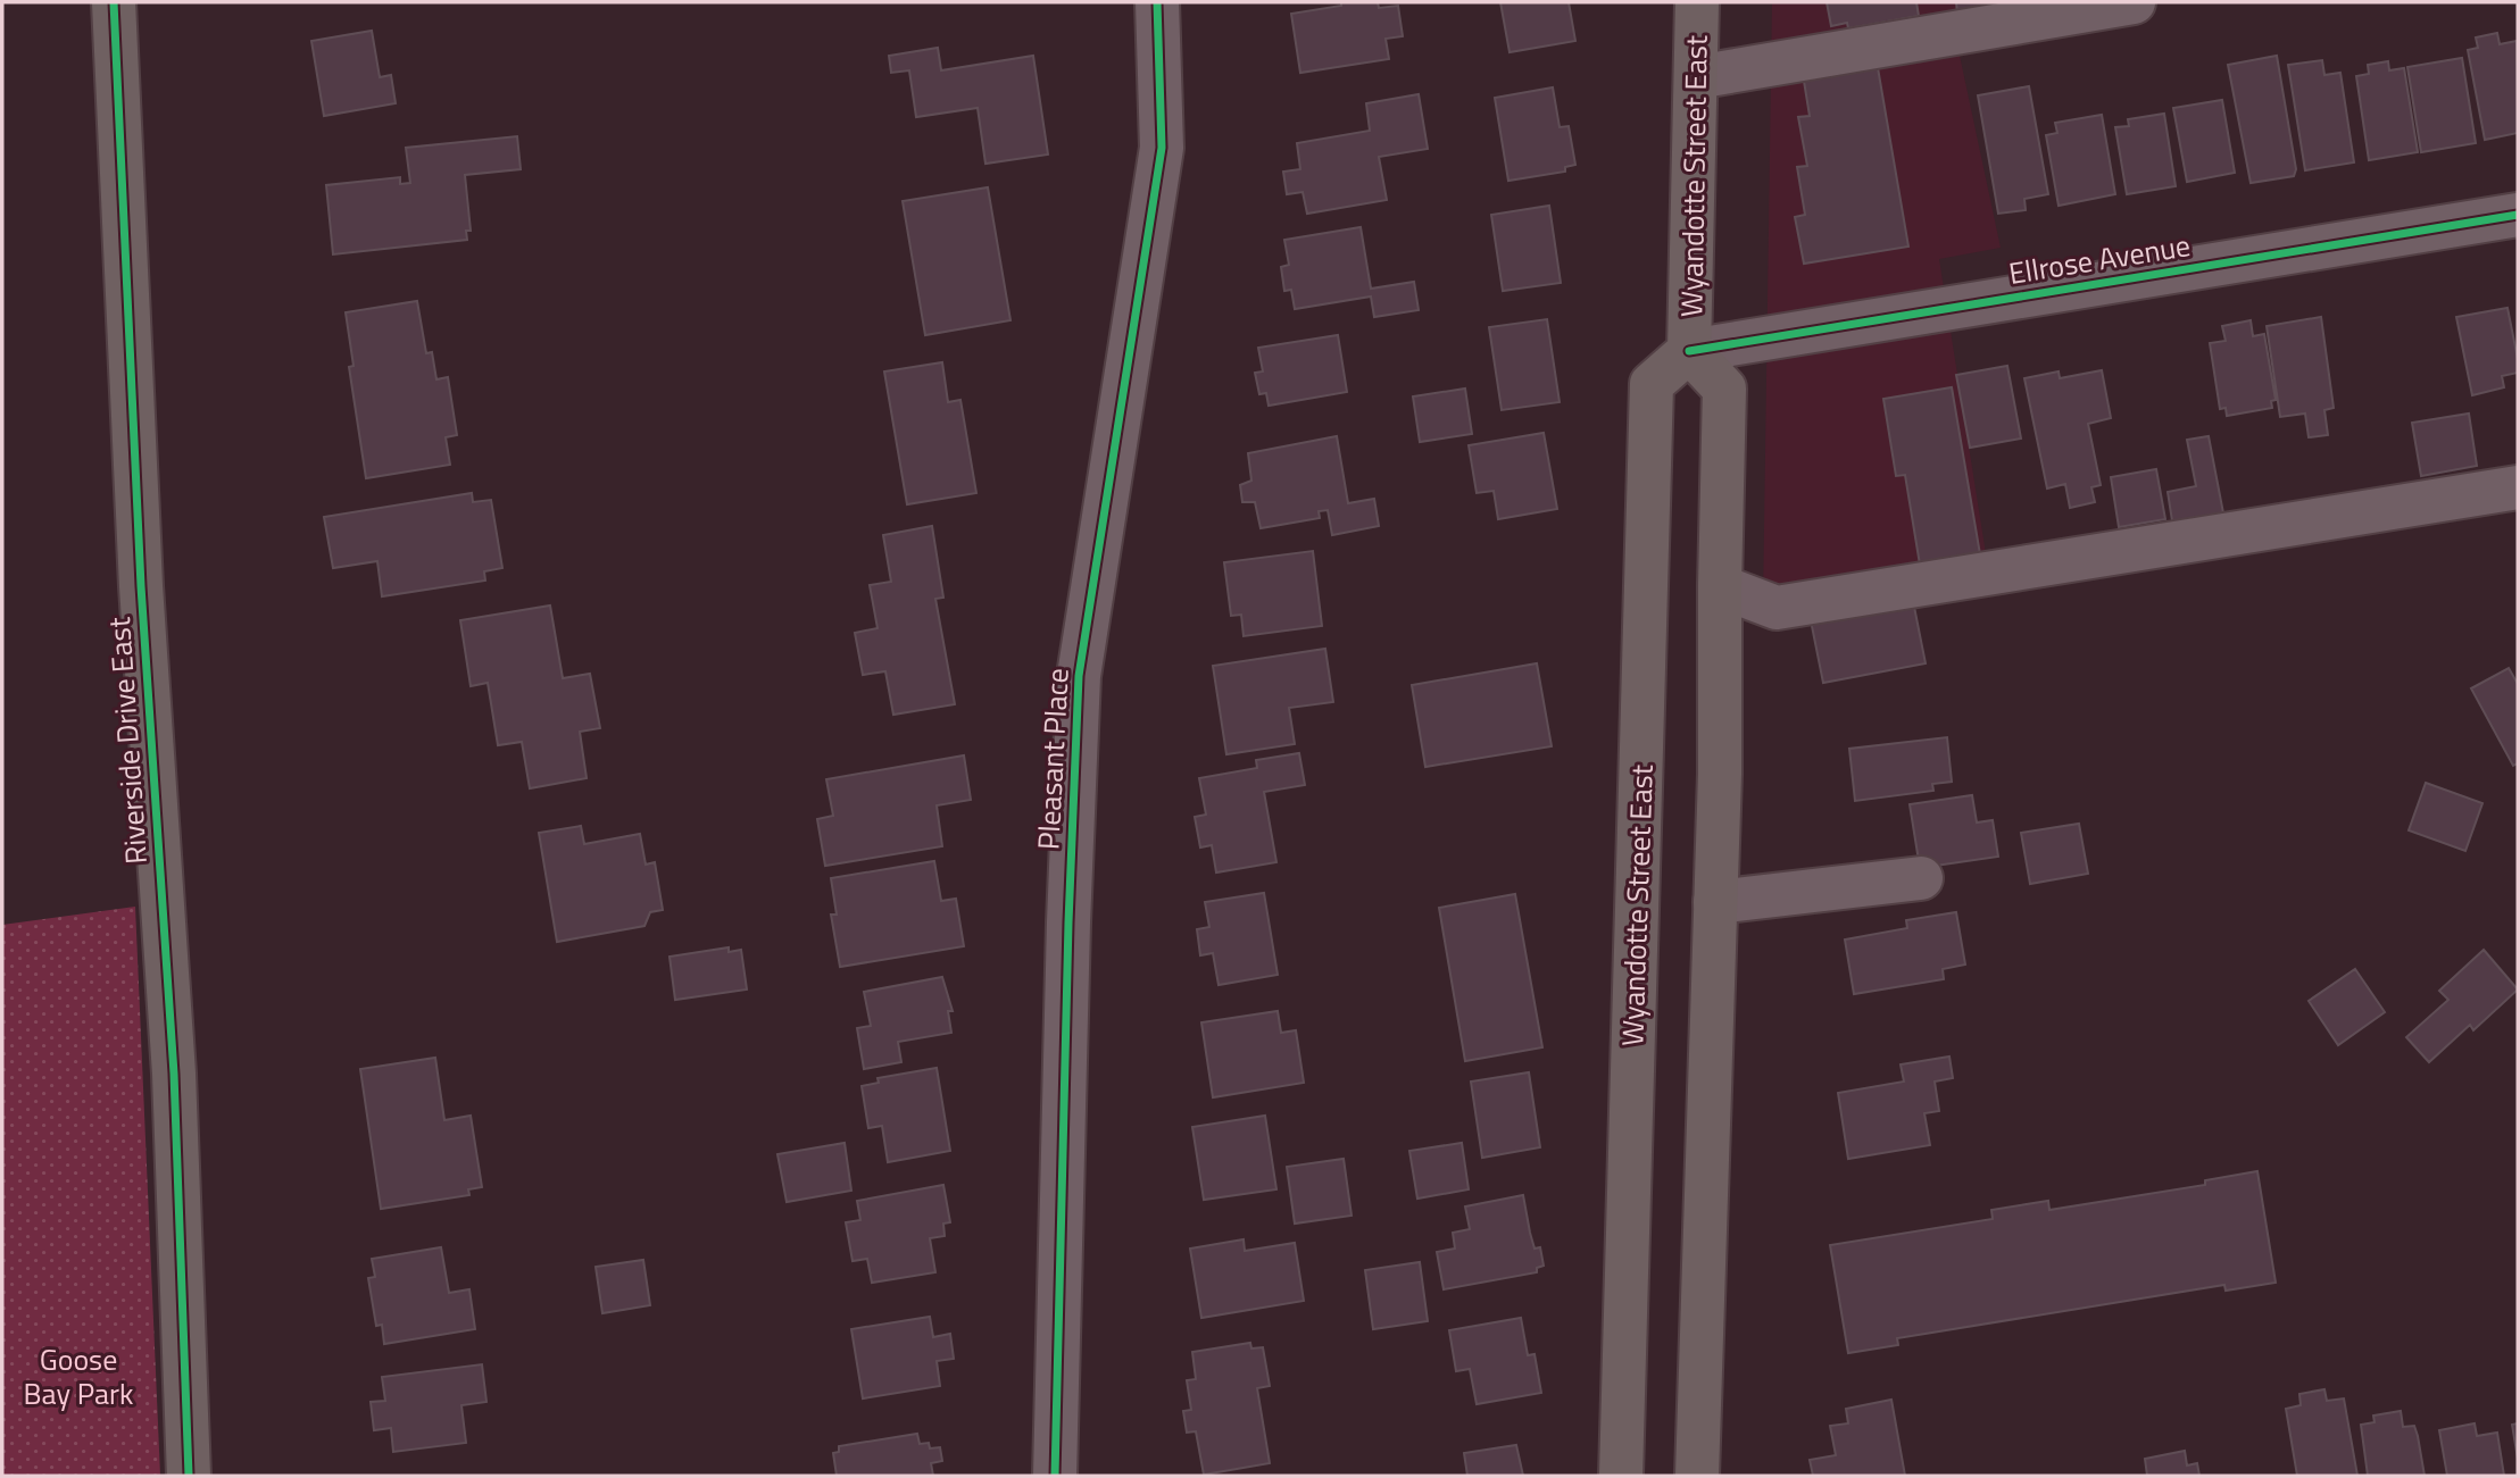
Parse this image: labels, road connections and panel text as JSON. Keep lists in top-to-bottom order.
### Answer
{
  "streets": {
    "main road": ["Wyandotte Street East", "Riverside Drive East"],
    "street": ["Ellrose Avenue", "Pleasant Place"]
  },
  "crossings": [
    ["Wyandotte Street East", "Ellrose Avenue"]
  ],
  "parks": ["Goose Bay Park"]
}
